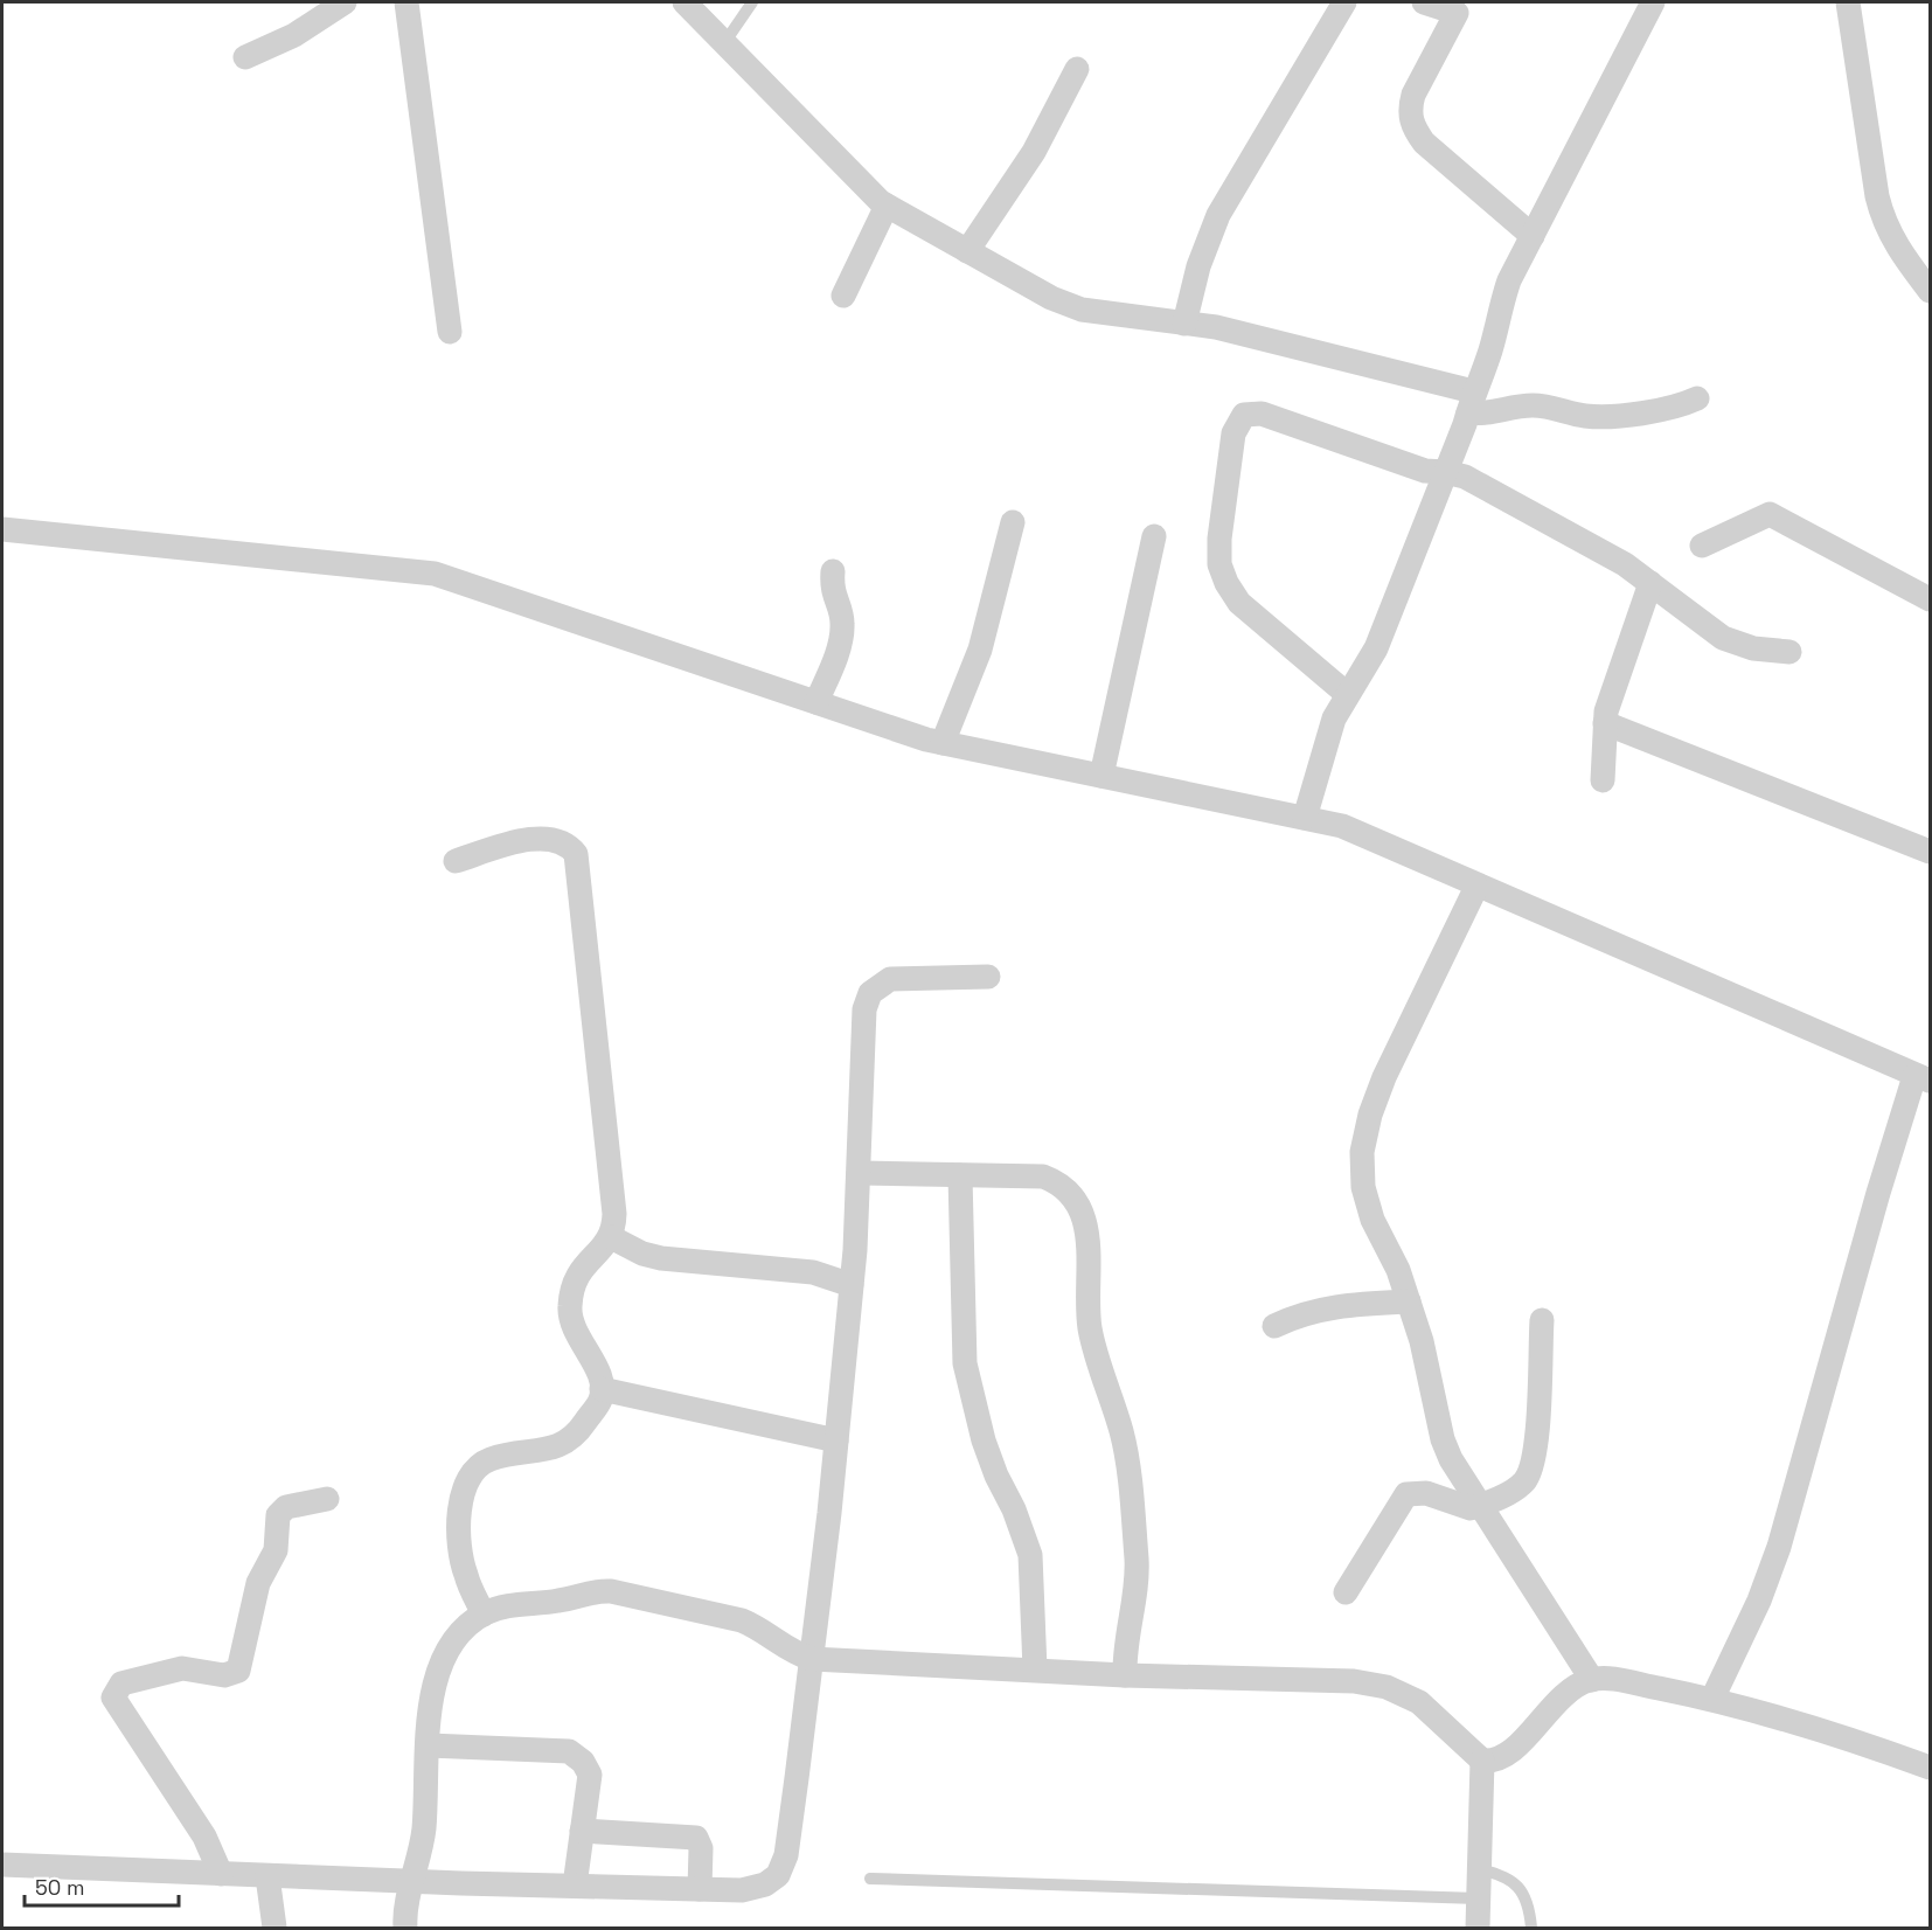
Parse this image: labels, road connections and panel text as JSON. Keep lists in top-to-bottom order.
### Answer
{
  "scale_bar": "50 m"
}
